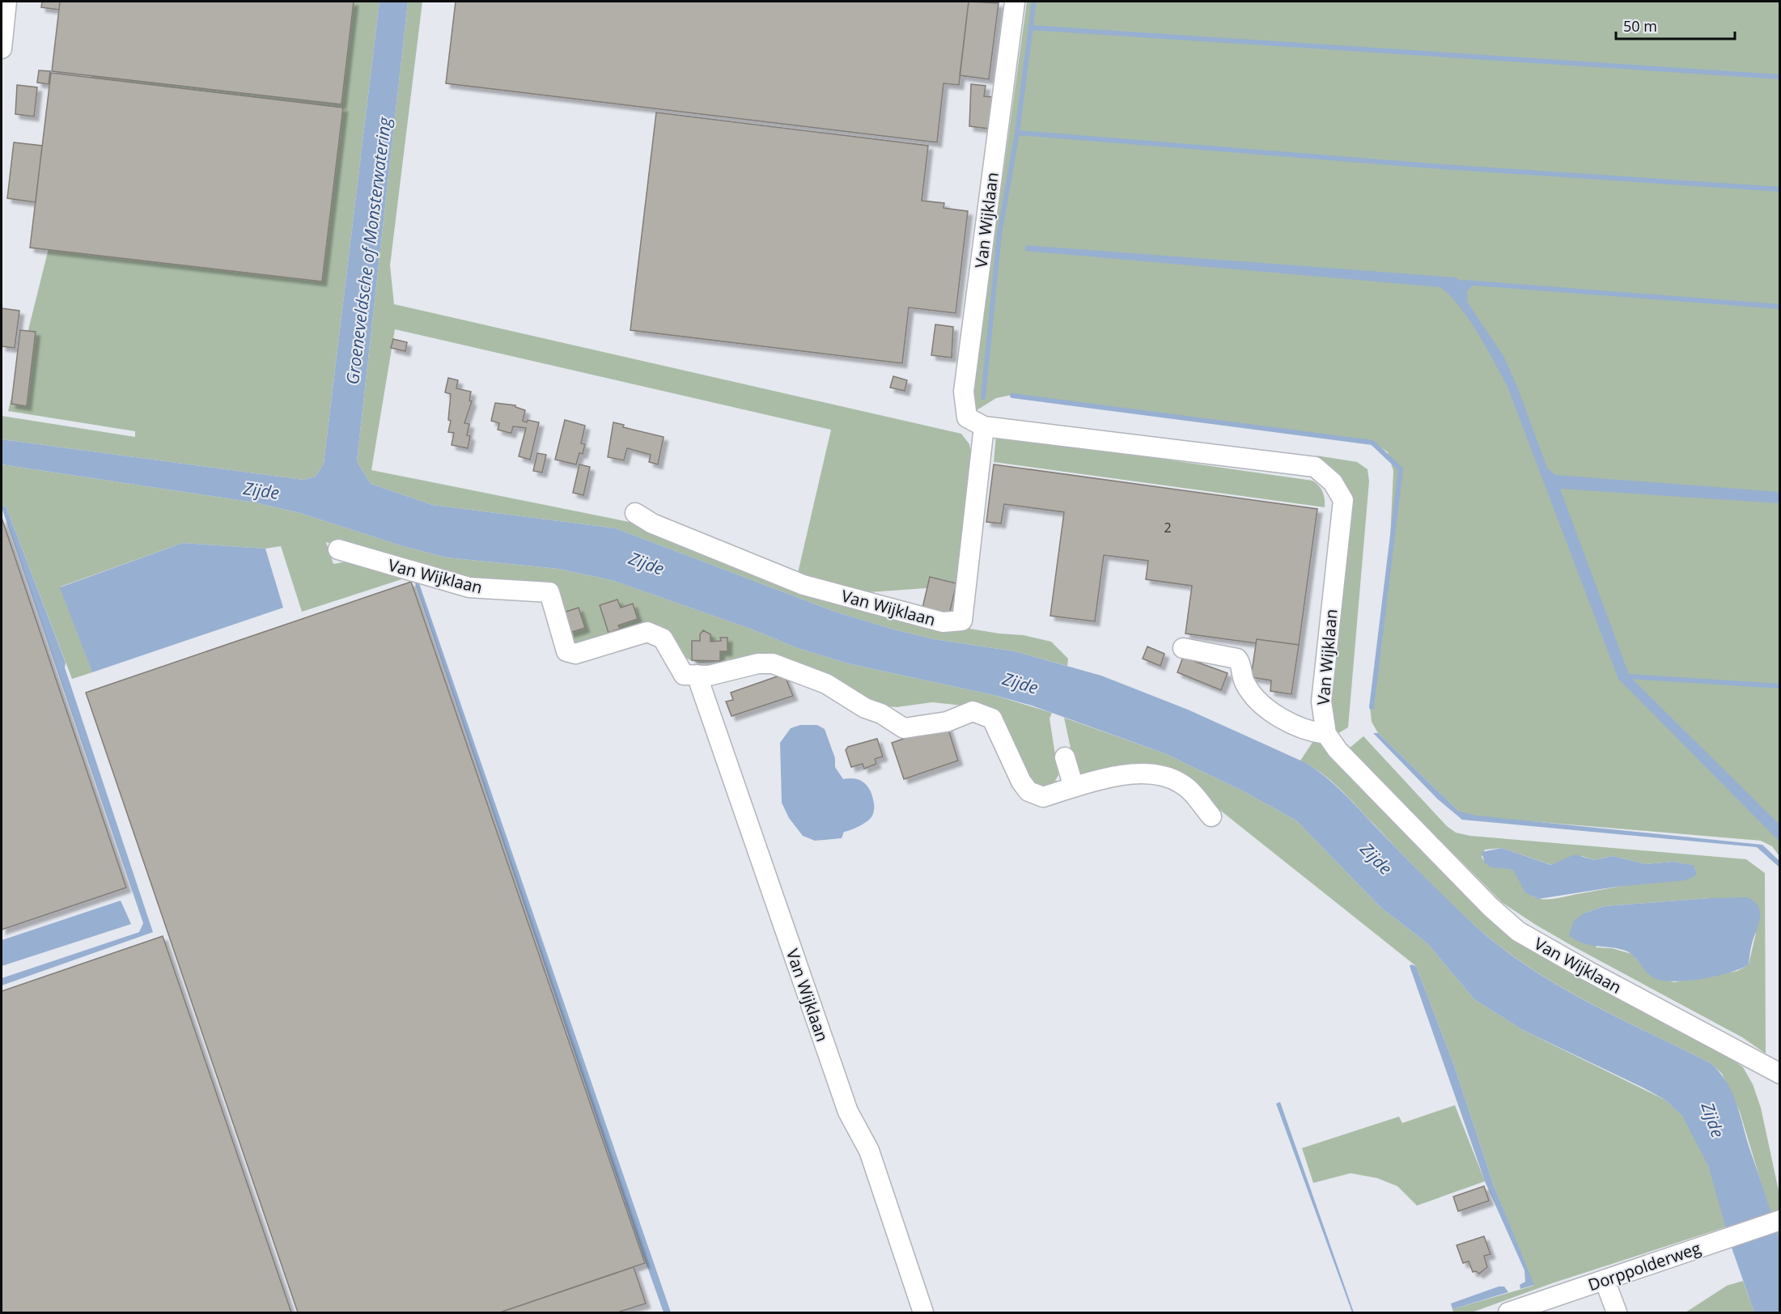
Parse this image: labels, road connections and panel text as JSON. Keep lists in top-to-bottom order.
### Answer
{
  "streets": {
    "street": ["Van Wijklaan", "Dorppolderweg"]
  },
  "water": ["Groeneveldsche of Monsterwatering", "Zijde"],
  "house_numbers": ["2"],
  "scale_bar": "50 m"
}
